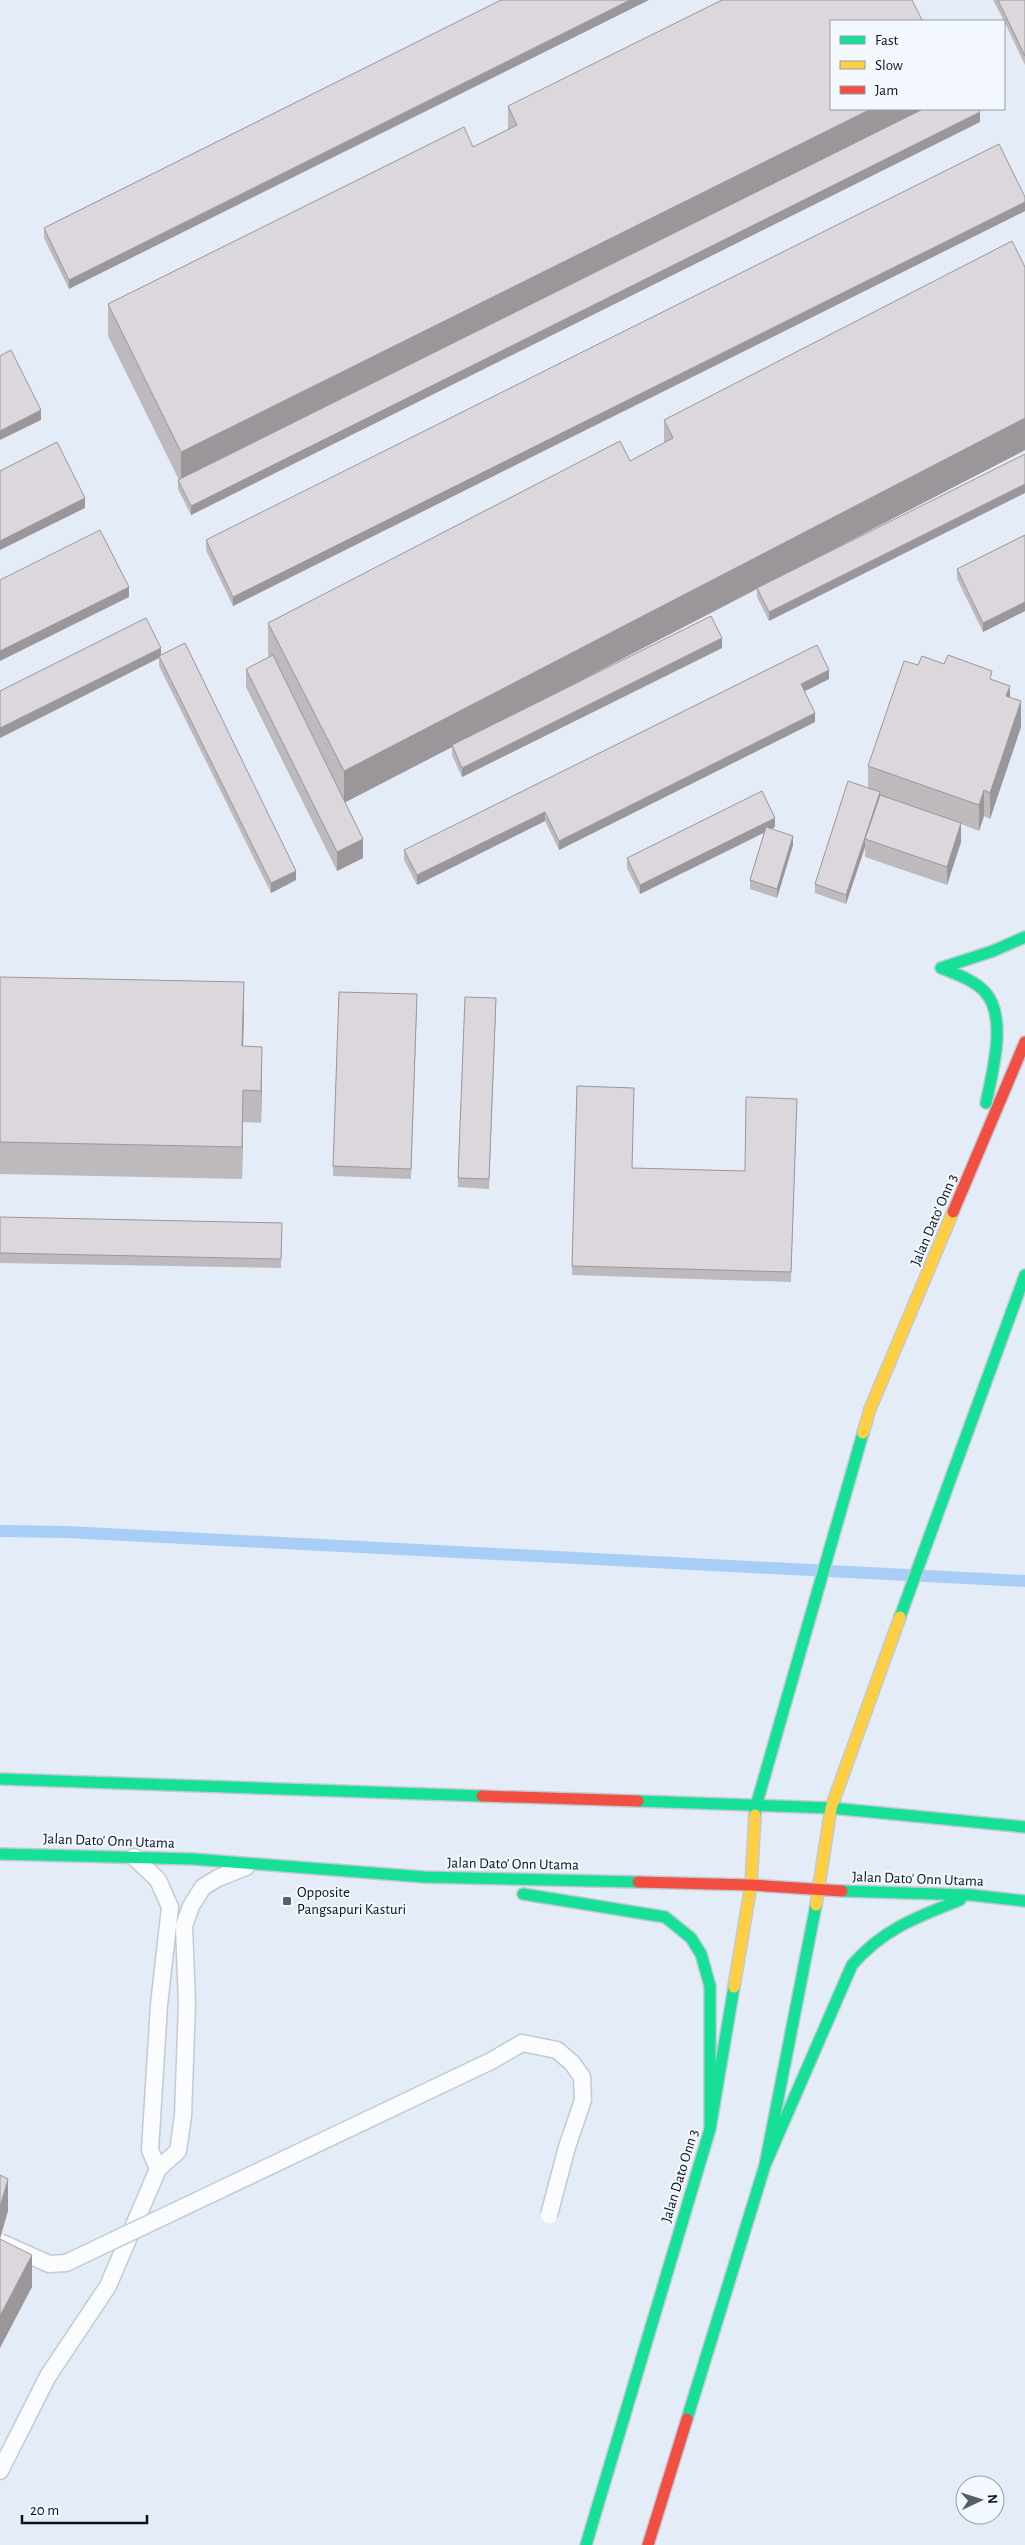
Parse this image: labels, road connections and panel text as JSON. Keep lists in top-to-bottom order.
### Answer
{
  "streets": {
    "main road": ["Jalan Dato' Onn 3", "Jalan Dato' Onn Utama", "Jalan Dato Onn 3"]
  },
  "crossings": [
    ["Jalan Dato' Onn 3", "Jalan Dato Onn 3"],
    ["Jalan Dato' Onn Utama", "Jalan Dato Onn 3"]
  ],
  "places": {
    "transit": ["Opposite Pangsapuri Kasturi"]
  },
  "legend": ["Fast", "Slow", "Jam"],
  "scale_bar": "20 m",
  "north": "right"
}
